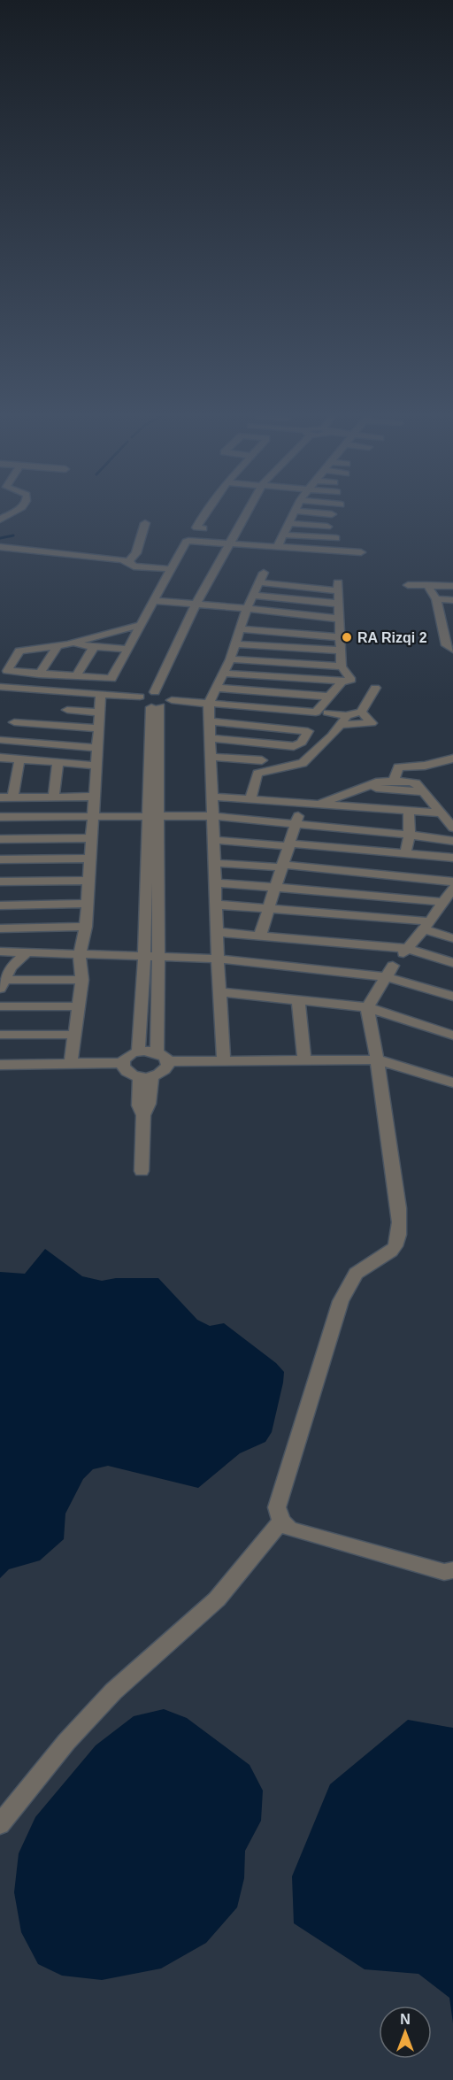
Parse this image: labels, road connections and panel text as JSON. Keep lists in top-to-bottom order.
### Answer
{
  "places": ["RA Rizqi 2"],
  "north": "top"
}
